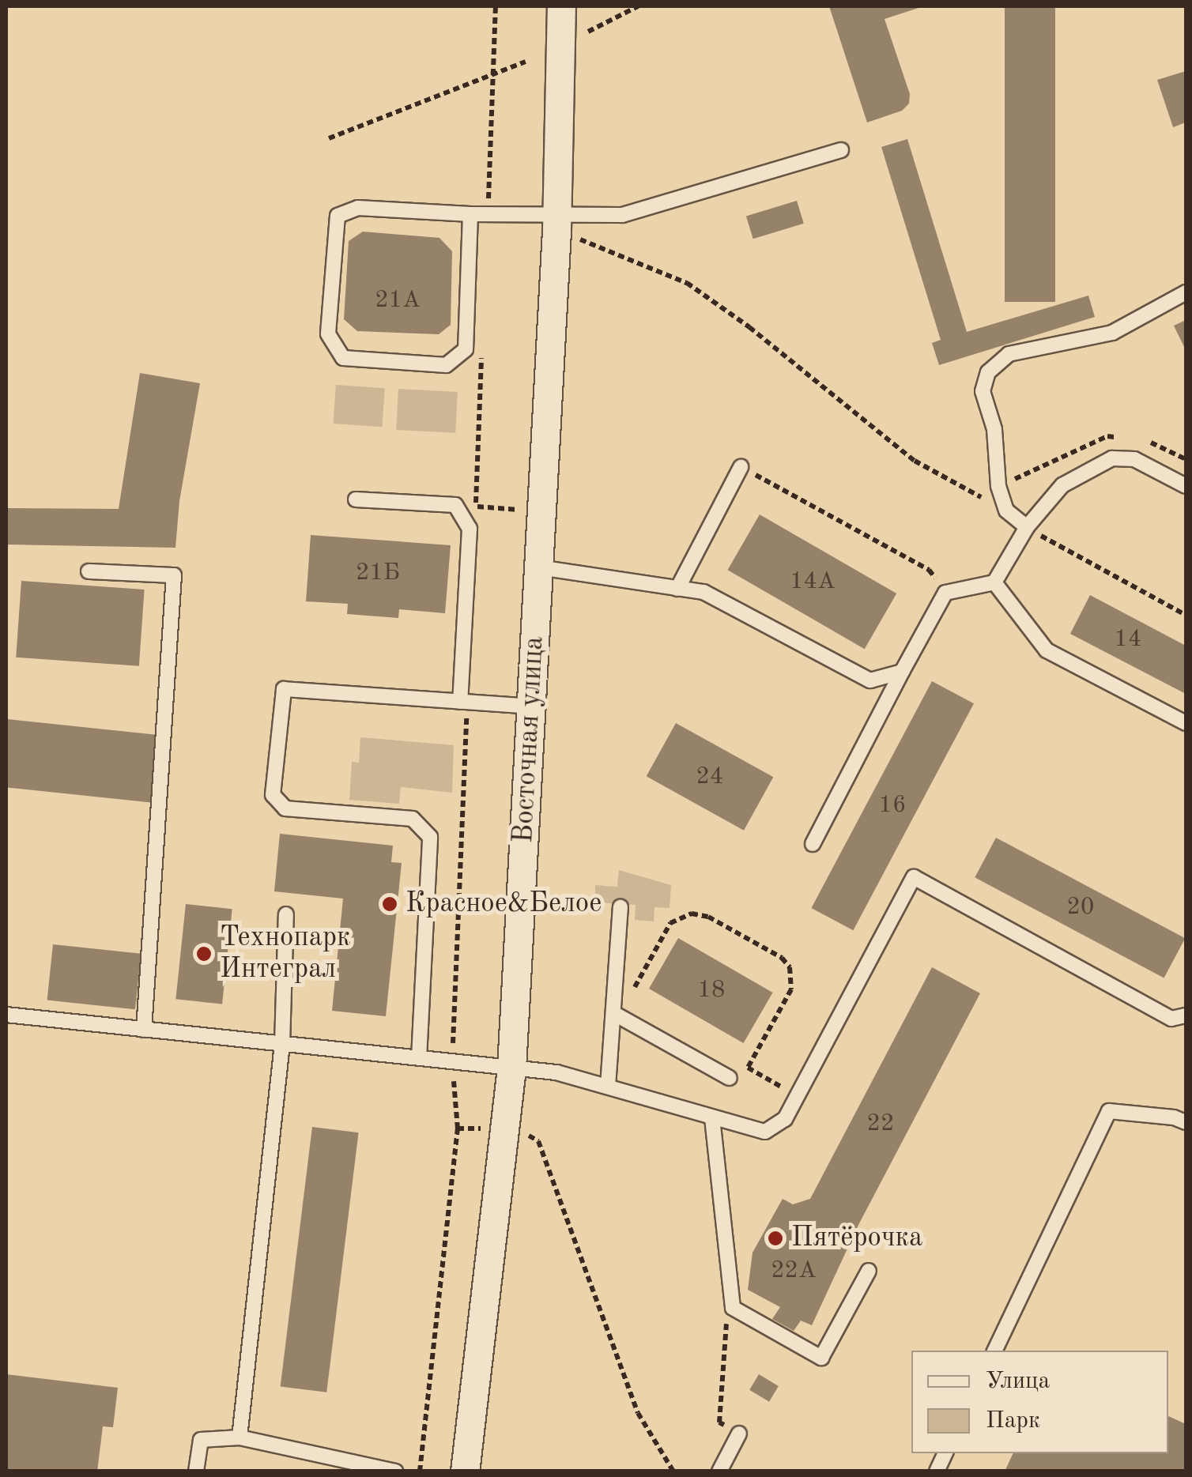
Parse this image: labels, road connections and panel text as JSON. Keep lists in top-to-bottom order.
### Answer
{
  "streets": {
    "street": ["Восточная улица"]
  },
  "places": ["Красное&Белое", "Технопарк Интеграл", "Пятёрочка"],
  "house_numbers": [
    "21А",
    "21Б",
    "14А",
    "14",
    "24",
    "16",
    "20",
    "18",
    "22",
    "22А"
  ],
  "legend": ["Улица", "Парк"]
}
